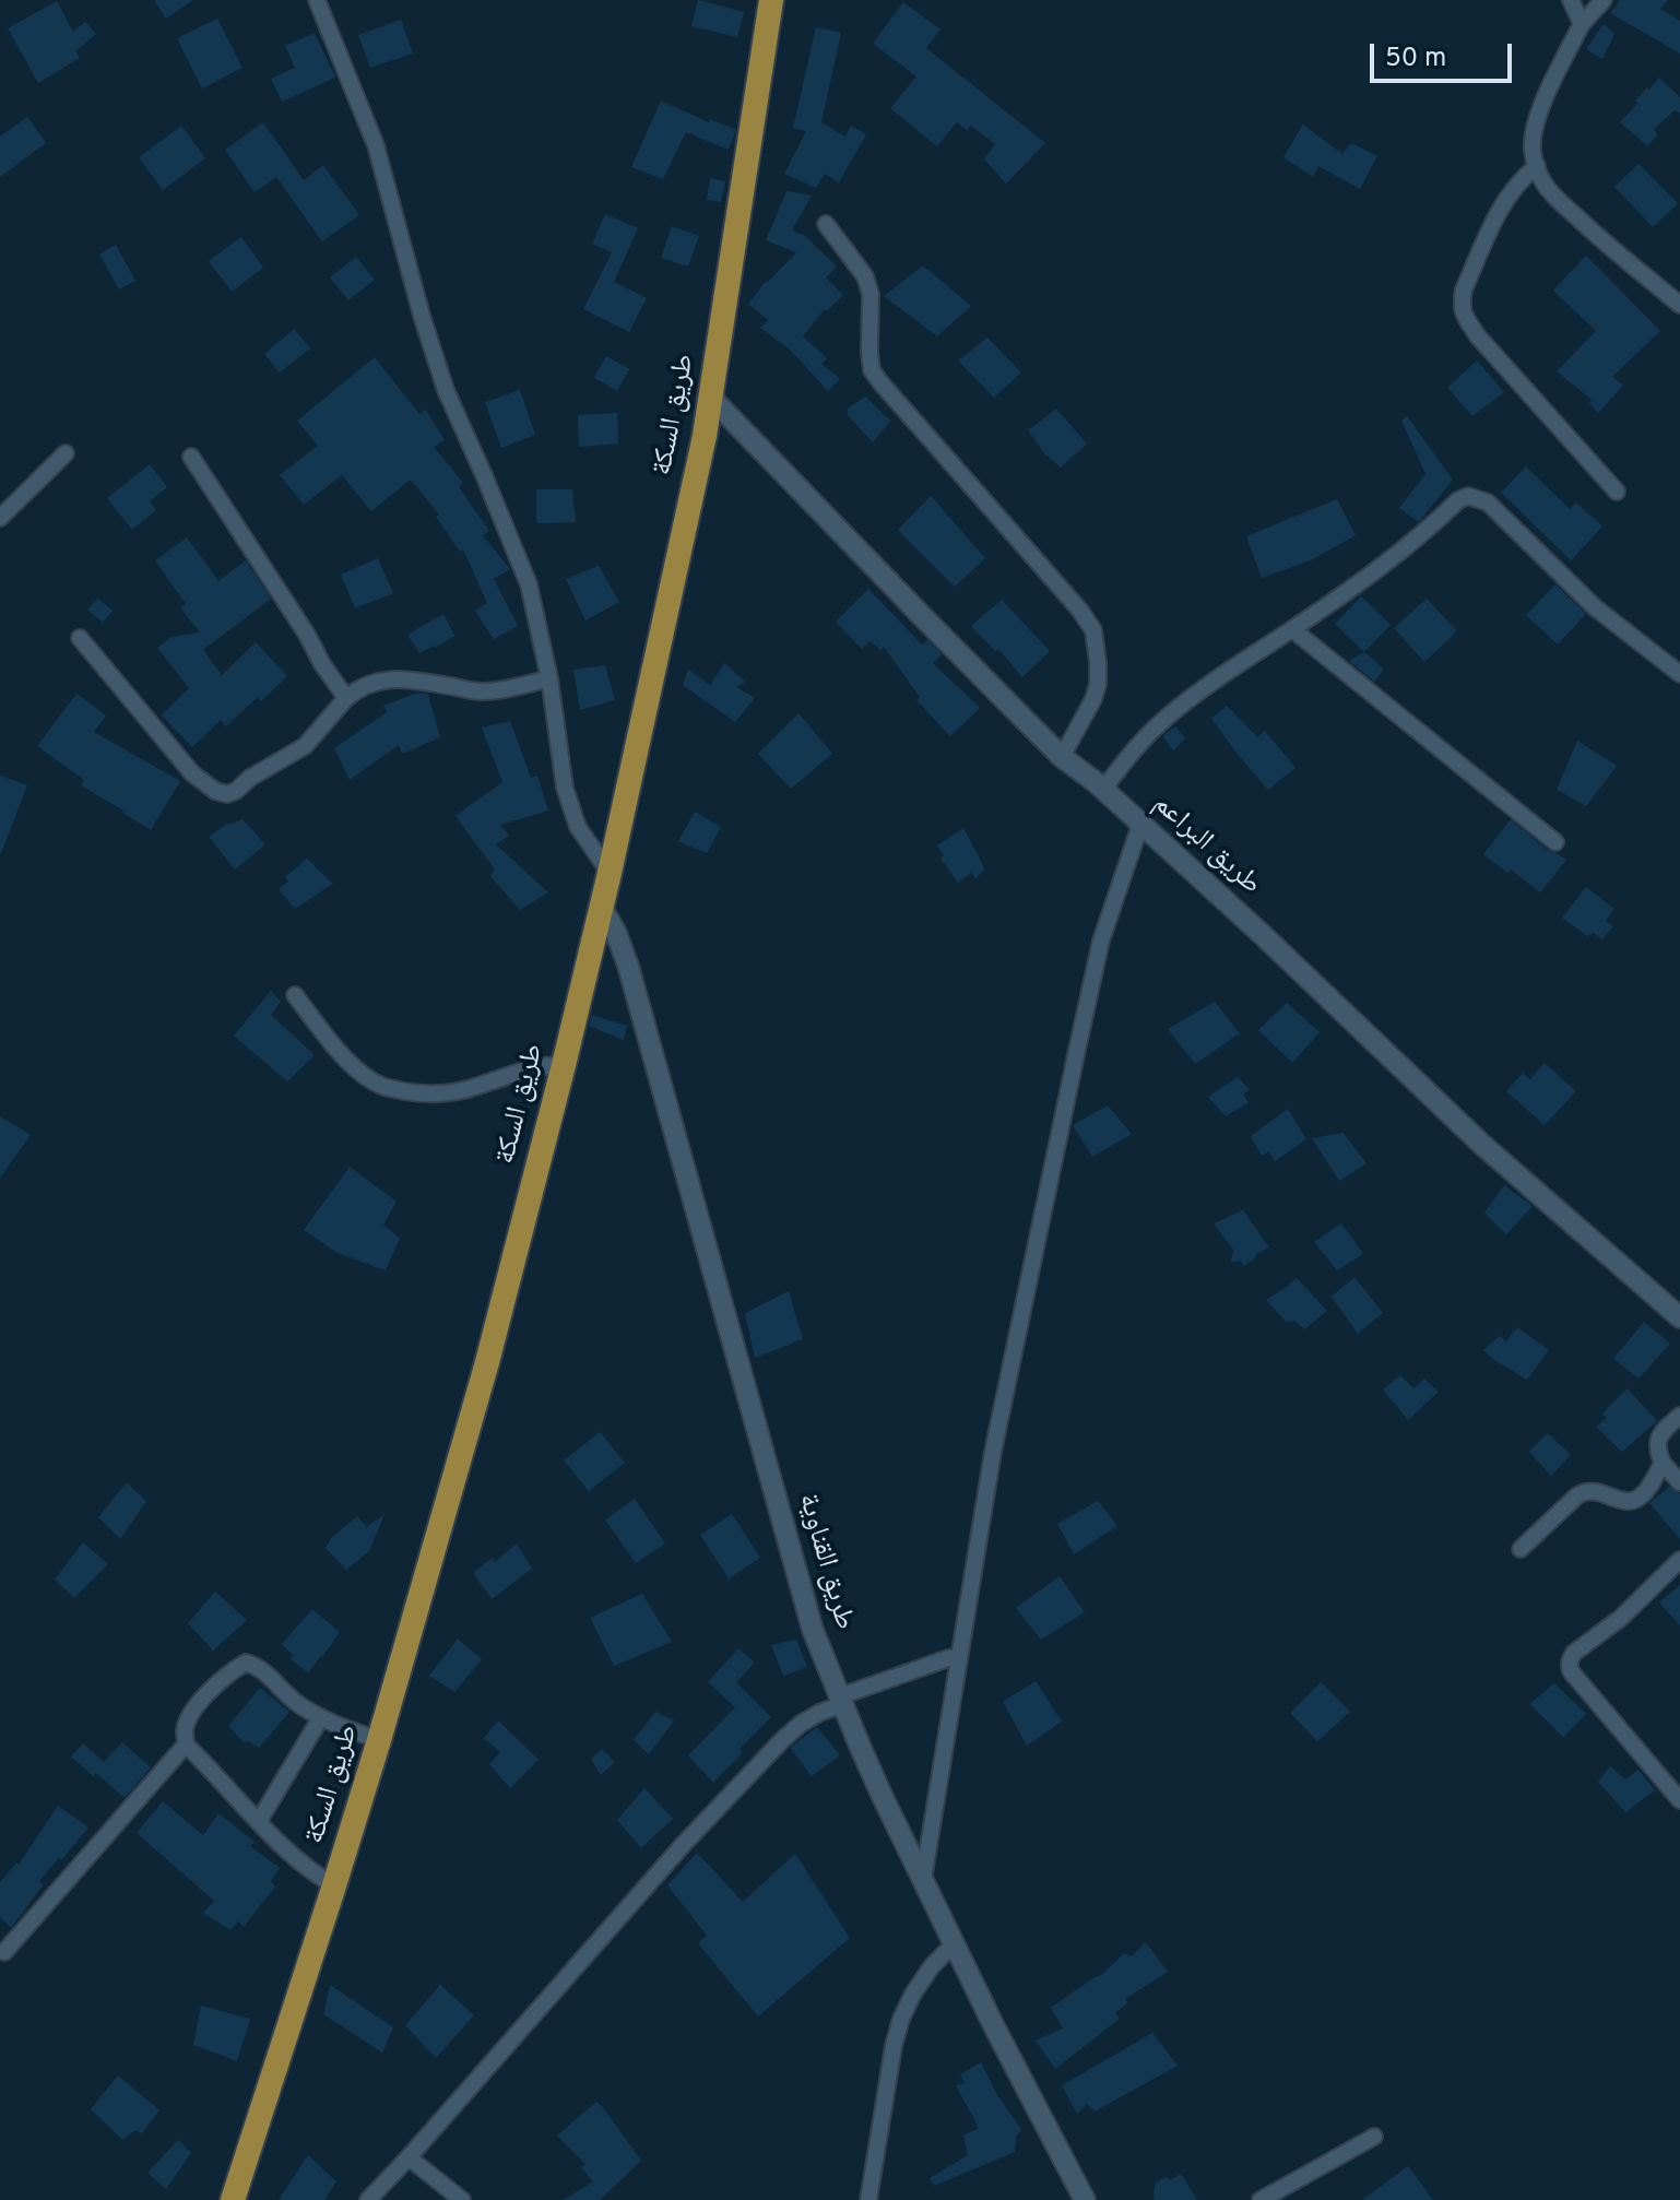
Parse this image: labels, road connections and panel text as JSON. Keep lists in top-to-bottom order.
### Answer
{
  "streets": {
    "main road": ["طريق السكة"],
    "street": ["طريق البراعم", "طريق القناوية"]
  },
  "crossings": [
    ["طريق السكة", "طريق البراعم"],
    ["طريق السكة", "طريق القناوية"]
  ],
  "scale_bar": "50 m"
}
